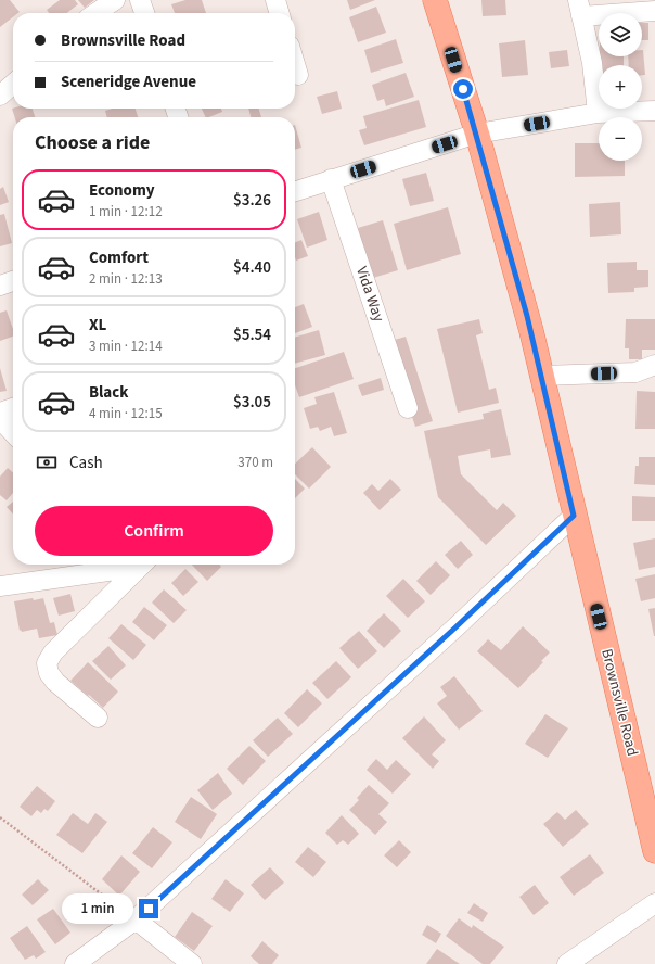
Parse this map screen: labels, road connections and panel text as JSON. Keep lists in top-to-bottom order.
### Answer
{
  "streets": {
    "main road": ["Brownsville Road"],
    "street": ["Vida Way"]
  },
  "page": {
    "map_buttons": ["+", "−"],
    "banner": ["Brownsville Road", "Sceneridge Avenue"],
    "heading": "Choose a ride",
    "list": [
      {
        "name": "Economy",
        "note": "1 min · 12:12",
        "value": "$3.26"
      },
      {
        "name": "Comfort",
        "note": "2 min · 12:13",
        "value": "$4.40"
      },
      {
        "name": "XL",
        "note": "3 min · 12:14",
        "value": "$5.54"
      },
      {
        "name": "Black",
        "note": "4 min · 12:15",
        "value": "$3.05"
      }
    ],
    "pay": ["Cash", "370 m"],
    "buttons": "Confirm",
    "bubble": "1 min"
  }
}
